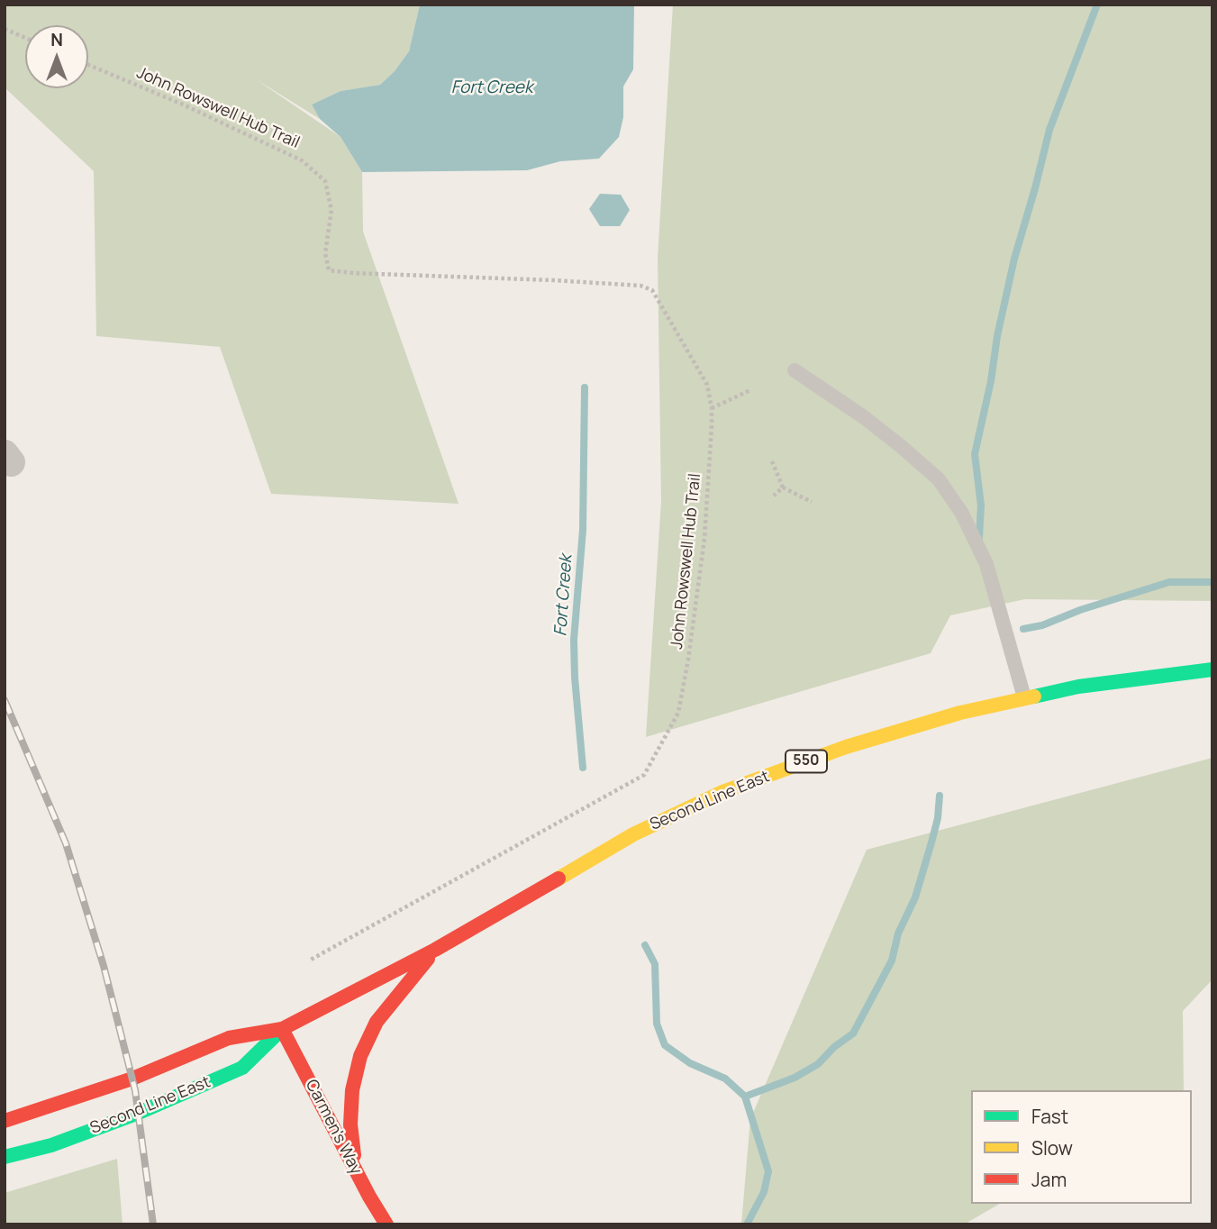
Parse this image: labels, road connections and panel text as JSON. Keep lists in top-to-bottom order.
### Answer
{
  "streets": {
    "main road": ["550", "Second Line East", "Carmen's Way"],
    "path": ["John Rowswell Hub Trail"]
  },
  "crossings": [
    ["Second Line East", "Carmen's Way"]
  ],
  "water": ["Fort Creek"],
  "legend": ["Fast", "Slow", "Jam"],
  "north": "top"
}
